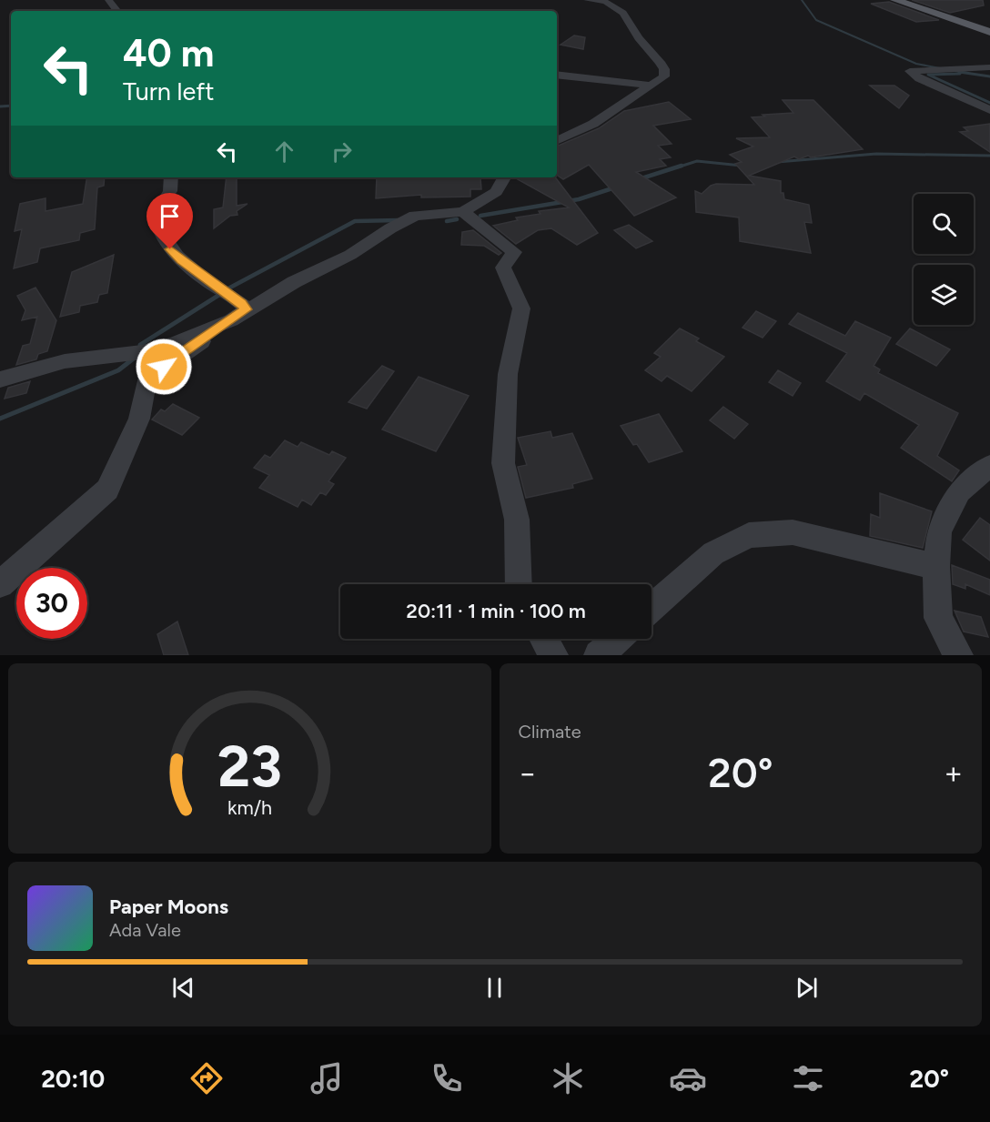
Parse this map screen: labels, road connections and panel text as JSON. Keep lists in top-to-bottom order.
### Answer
{
  "page": {
    "turn": ["40 m", "Turn left"],
    "limit": "30",
    "trip": "20:11 · 1 min · 100 m",
    "tile": "Climate",
    "heat": ["−", "20°", "+"],
    "song": ["Paper Moons", "Ada Vale"],
    "tabs": ["20:10", "20°"],
    "gauge": ["23", "km/h"]
  }
}
